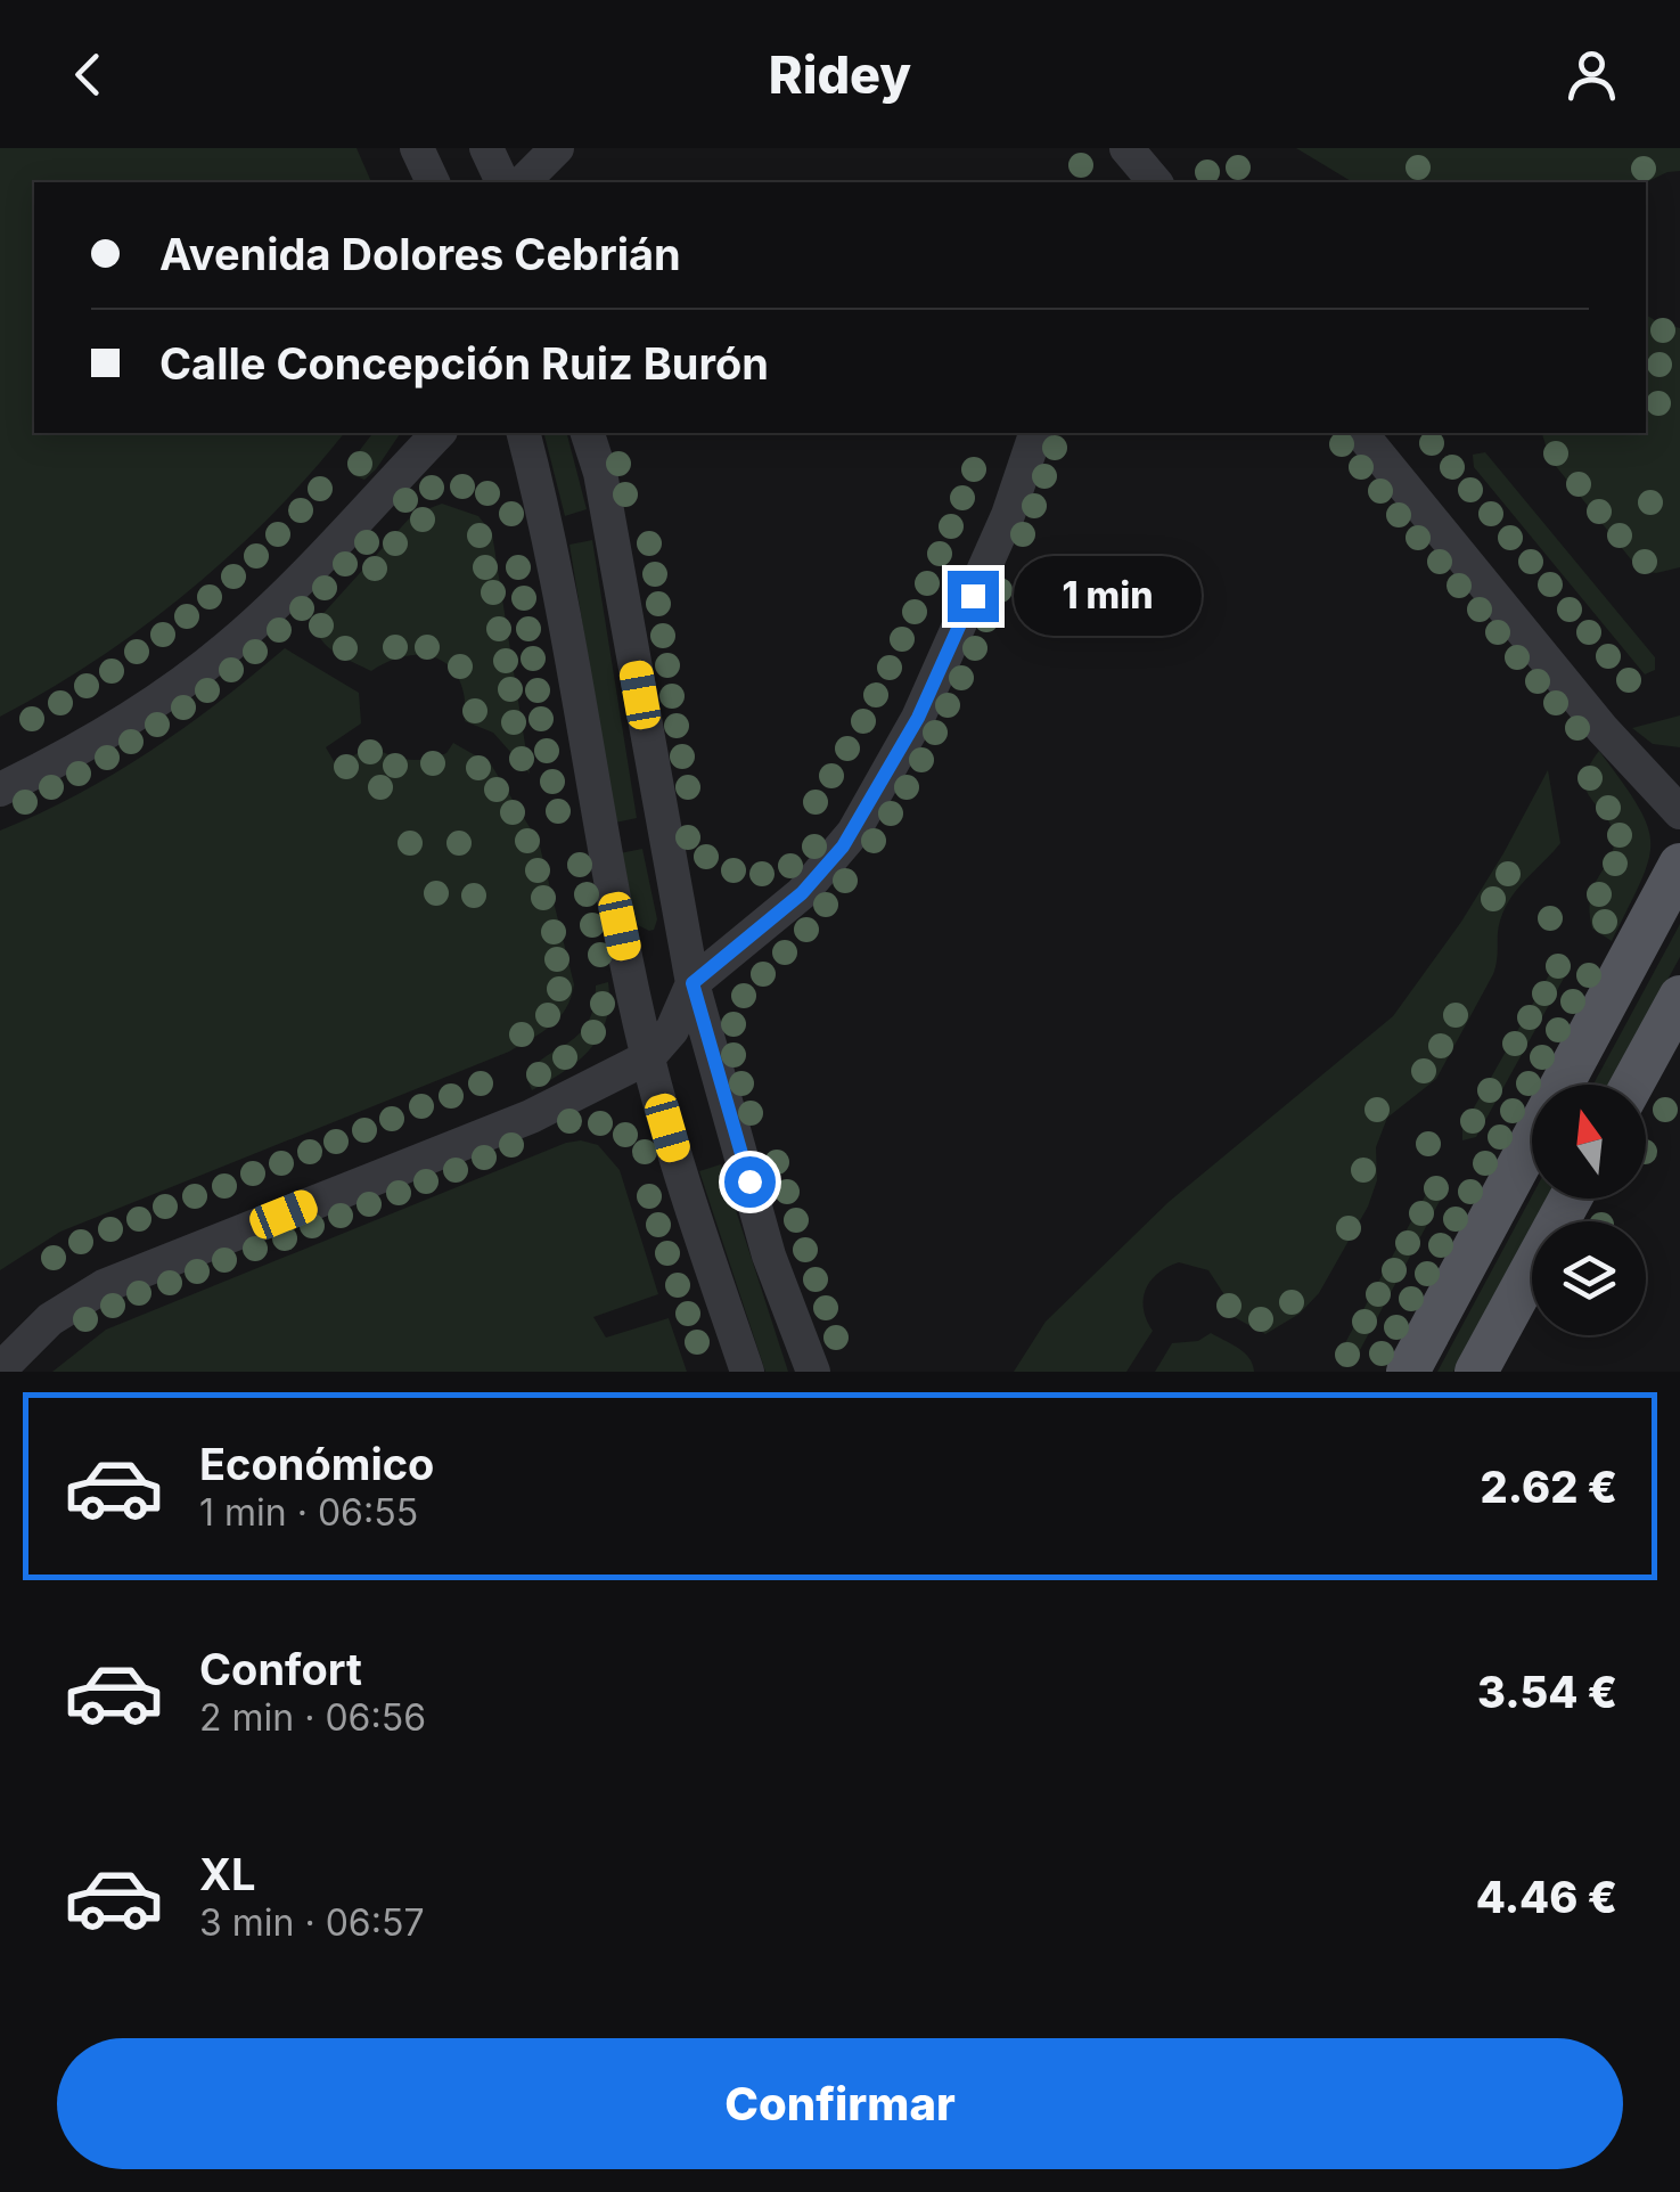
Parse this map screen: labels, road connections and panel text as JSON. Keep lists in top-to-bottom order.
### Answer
{
  "north": "top",
  "page": {
    "header": "Ridey",
    "banner": ["Avenida Dolores Cebrián", "Calle Concepción Ruiz Burón"],
    "bubble": "1 min",
    "list": [
      {
        "name": "Económico",
        "note": "1 min · 06:55",
        "value": "2.62 €"
      },
      {
        "name": "Confort",
        "note": "2 min · 06:56",
        "value": "3.54 €"
      },
      {
        "name": "XL",
        "note": "3 min · 06:57",
        "value": "4.46 €"
      }
    ],
    "buttons": "Confirmar"
  }
}
